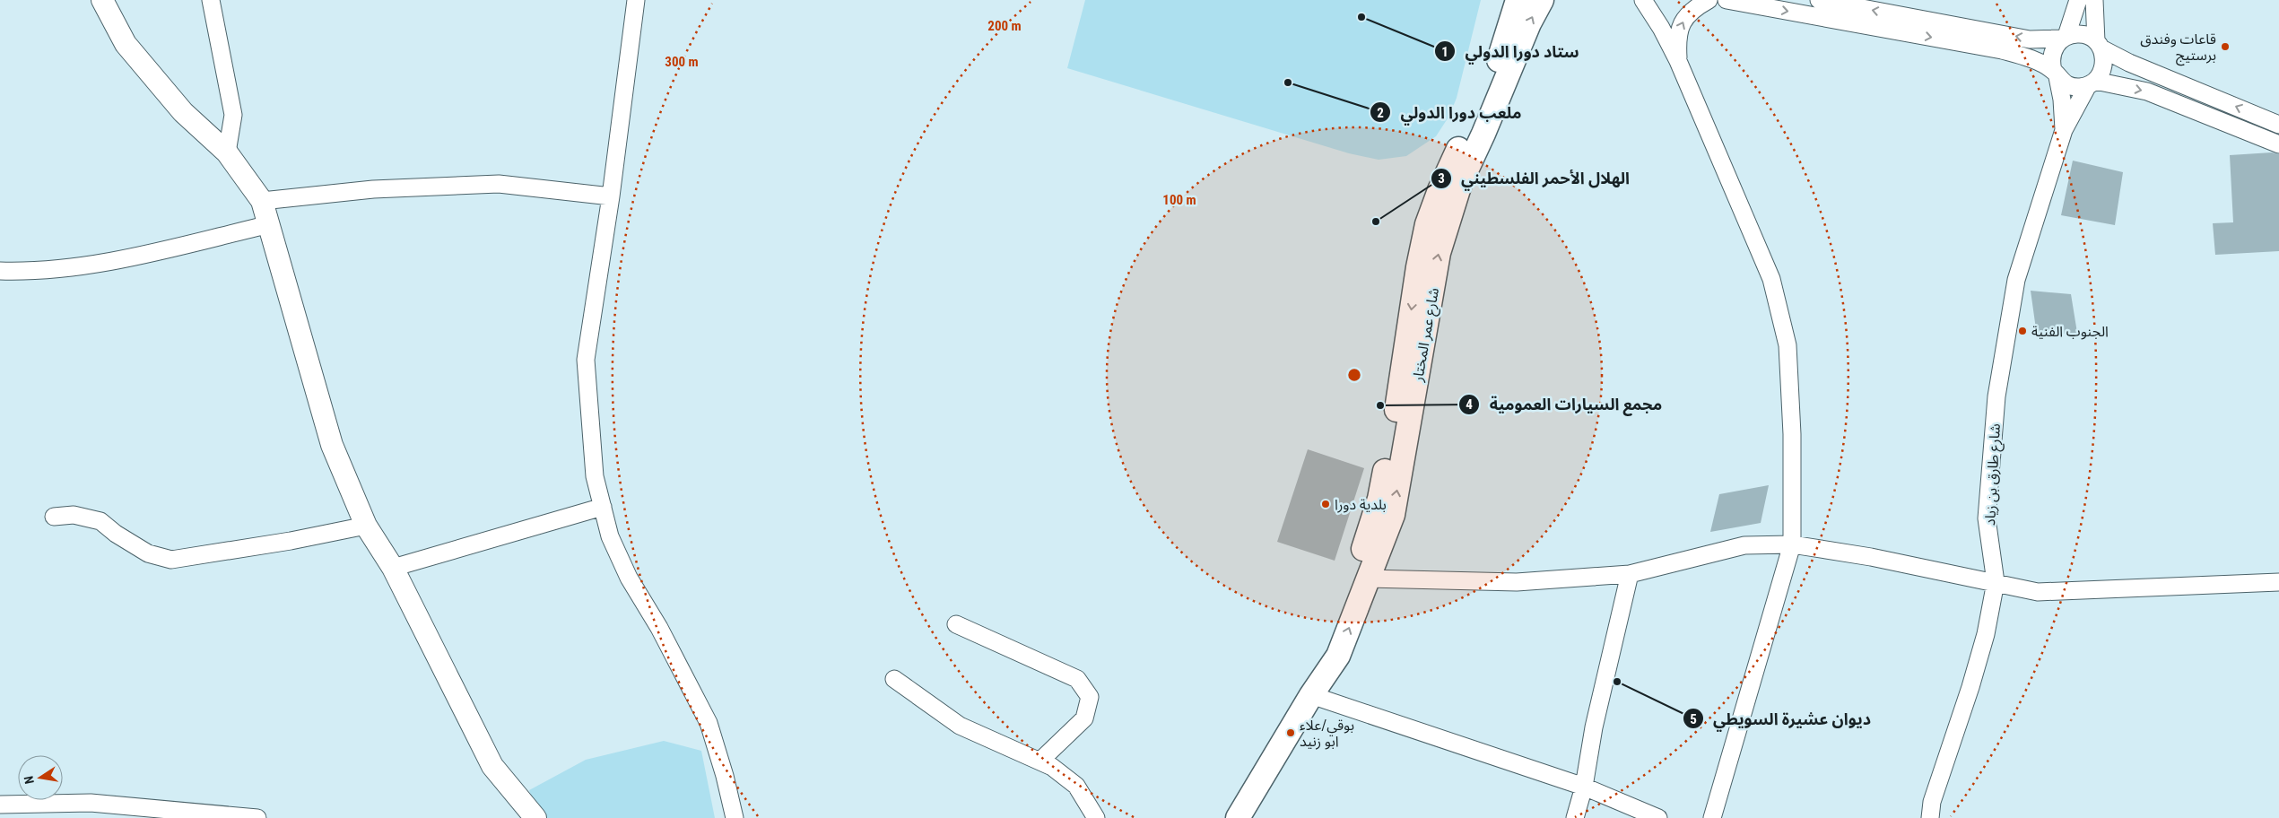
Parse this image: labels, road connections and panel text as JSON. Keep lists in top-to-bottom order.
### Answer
{
  "streets": {
    "main road": ["شارع عمر المختار"],
    "street": ["شارع طارق بن زياد"]
  },
  "places": [
    "ستاد دورا الدولي",
    "قاعات وفندق برستيج",
    "ملعب دورا الدولي",
    "الهلال الأحمر الفلسطيني",
    "الجنوب الفنية",
    "مجمع السيارات العمومية",
    "بلدية دورا",
    "ديوان عشيرة السويطي",
    "بوقي/علاء ابو زنيد"
  ],
  "north": "left",
  "rings": ["200 m", "300 m", "100 m"]
}
